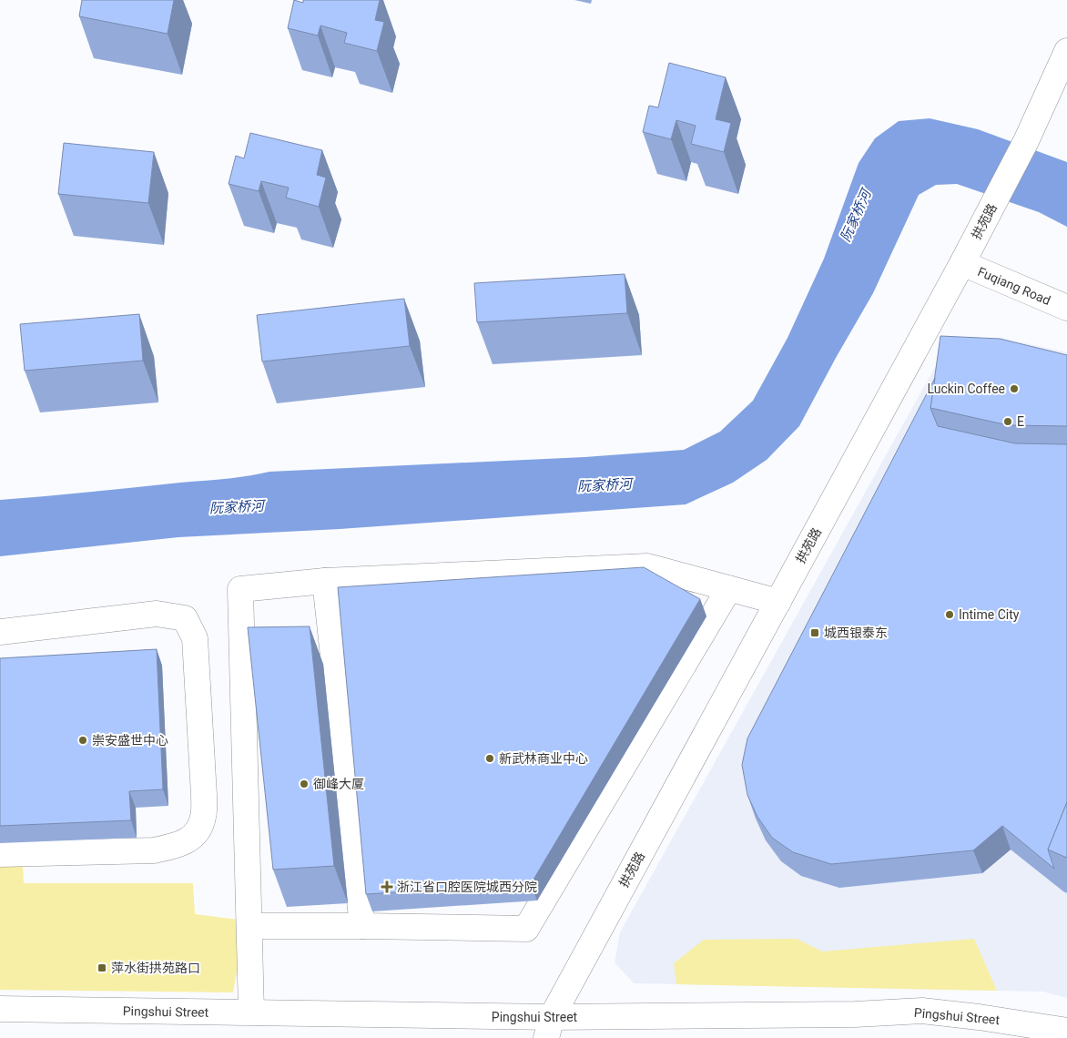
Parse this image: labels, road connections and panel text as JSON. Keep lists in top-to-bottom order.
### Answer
{
  "streets": {
    "street": ["拱苑路", "Fuqiang Road", "Pingshui Street"]
  },
  "crossings": [
    ["拱苑路", "Fuqiang Road"],
    ["拱苑路", "Pingshui Street"]
  ],
  "water": ["阮家桥河"],
  "places": {
    "other": [
      "Luckin Coffee",
      "E",
      "Intime City",
      "崇安盛世中心",
      "新武林商业中心",
      "御峰大厦"
    ],
    "transit": ["城西银泰东", "萍水街拱苑路口"],
    "health": ["浙江省口腔医院城西分院"]
  }
}
